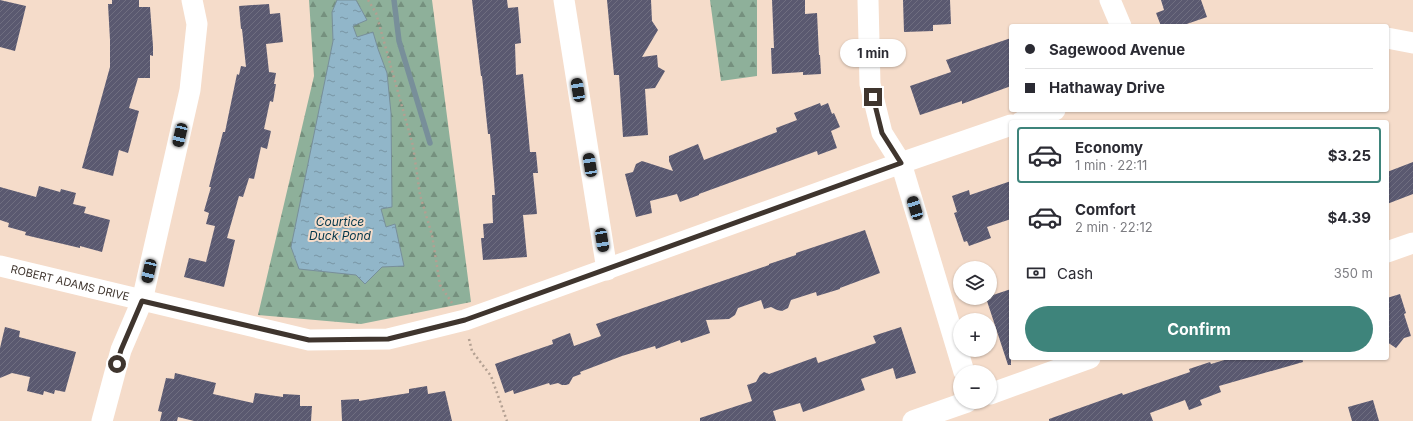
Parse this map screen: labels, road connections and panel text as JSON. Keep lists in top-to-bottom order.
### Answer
{
  "streets": {
    "street": ["ROBERT ADAMS DRIVE"]
  },
  "water": ["Courtice Duck Pond"],
  "page": {
    "banner": ["Sagewood Avenue", "Hathaway Drive"],
    "bubble": "1 min",
    "list": [
      {
        "name": "Economy",
        "note": "1 min · 22:11",
        "value": "$3.25"
      },
      {
        "name": "Comfort",
        "note": "2 min · 22:12",
        "value": "$4.39"
      }
    ],
    "pay": ["Cash", "350 m"],
    "map_buttons": ["+", "−"],
    "buttons": "Confirm"
  }
}
